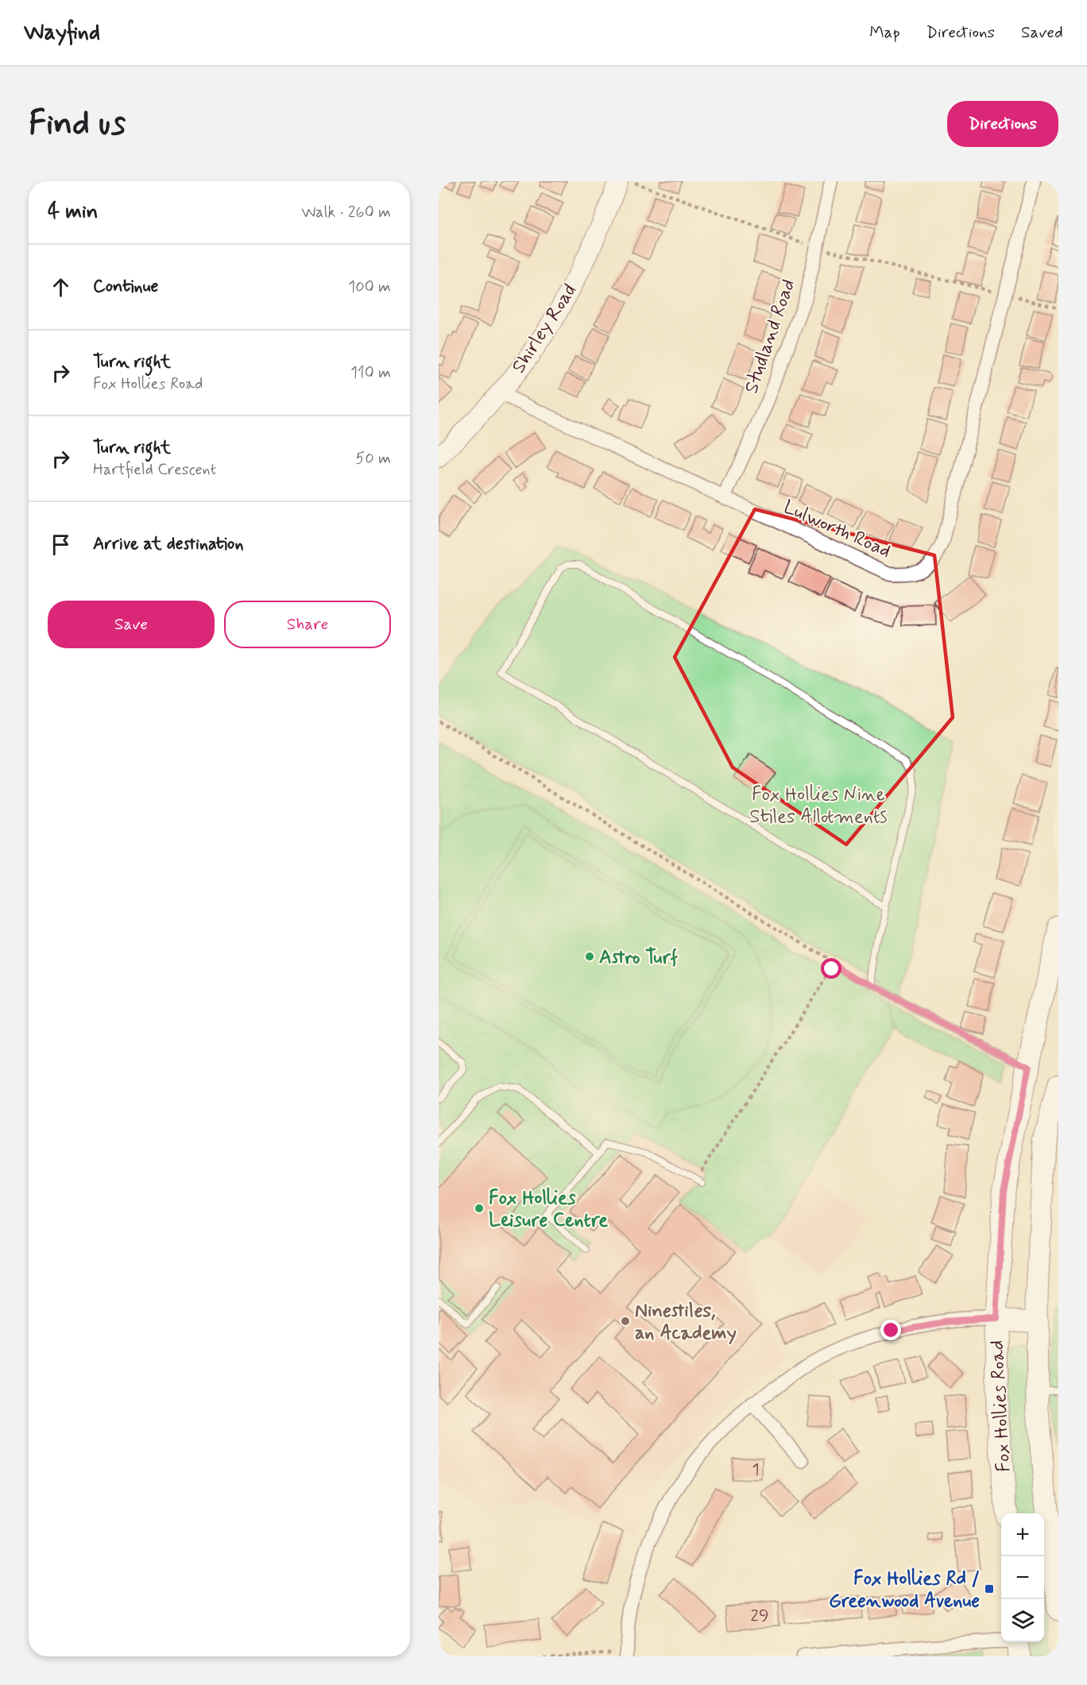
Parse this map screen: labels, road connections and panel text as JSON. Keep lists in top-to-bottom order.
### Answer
{
  "streets": {
    "main road": ["Fox Hollies Road"],
    "street": ["Shirley Road", "Studland Road", "Lulworth Road"]
  },
  "crossings": [
    ["Shirley Road", "Lulworth Road"],
    ["Studland Road", "Lulworth Road"]
  ],
  "parks": ["Fox Hollies Nine Stiles Allotments"],
  "places": {
    "other": ["Astro Turf", "Fox Hollies Leisure Centre", "Ninestiles, an Academy"],
    "transit": ["Fox Hollies Rd / Greenwood Avenue"]
  },
  "house_numbers": ["1", "29"],
  "page": {
    "header": "Wayfind",
    "nav": ["Map", "Directions", "Saved"],
    "buttons": [
      "Directions",
      ["Save", "Share"]
    ],
    "title": "Find us",
    "heading": ["4 min", "Walk · 260 m"],
    "list": [
      ["Continue", "100 m"],
      ["Turn right", "Fox Hollies Road", "110 m"],
      ["Turn right", "Hartfield Crescent", "50 m"],
      "Arrive at destination"
    ],
    "map_buttons": ["+", "−"]
  }
}
